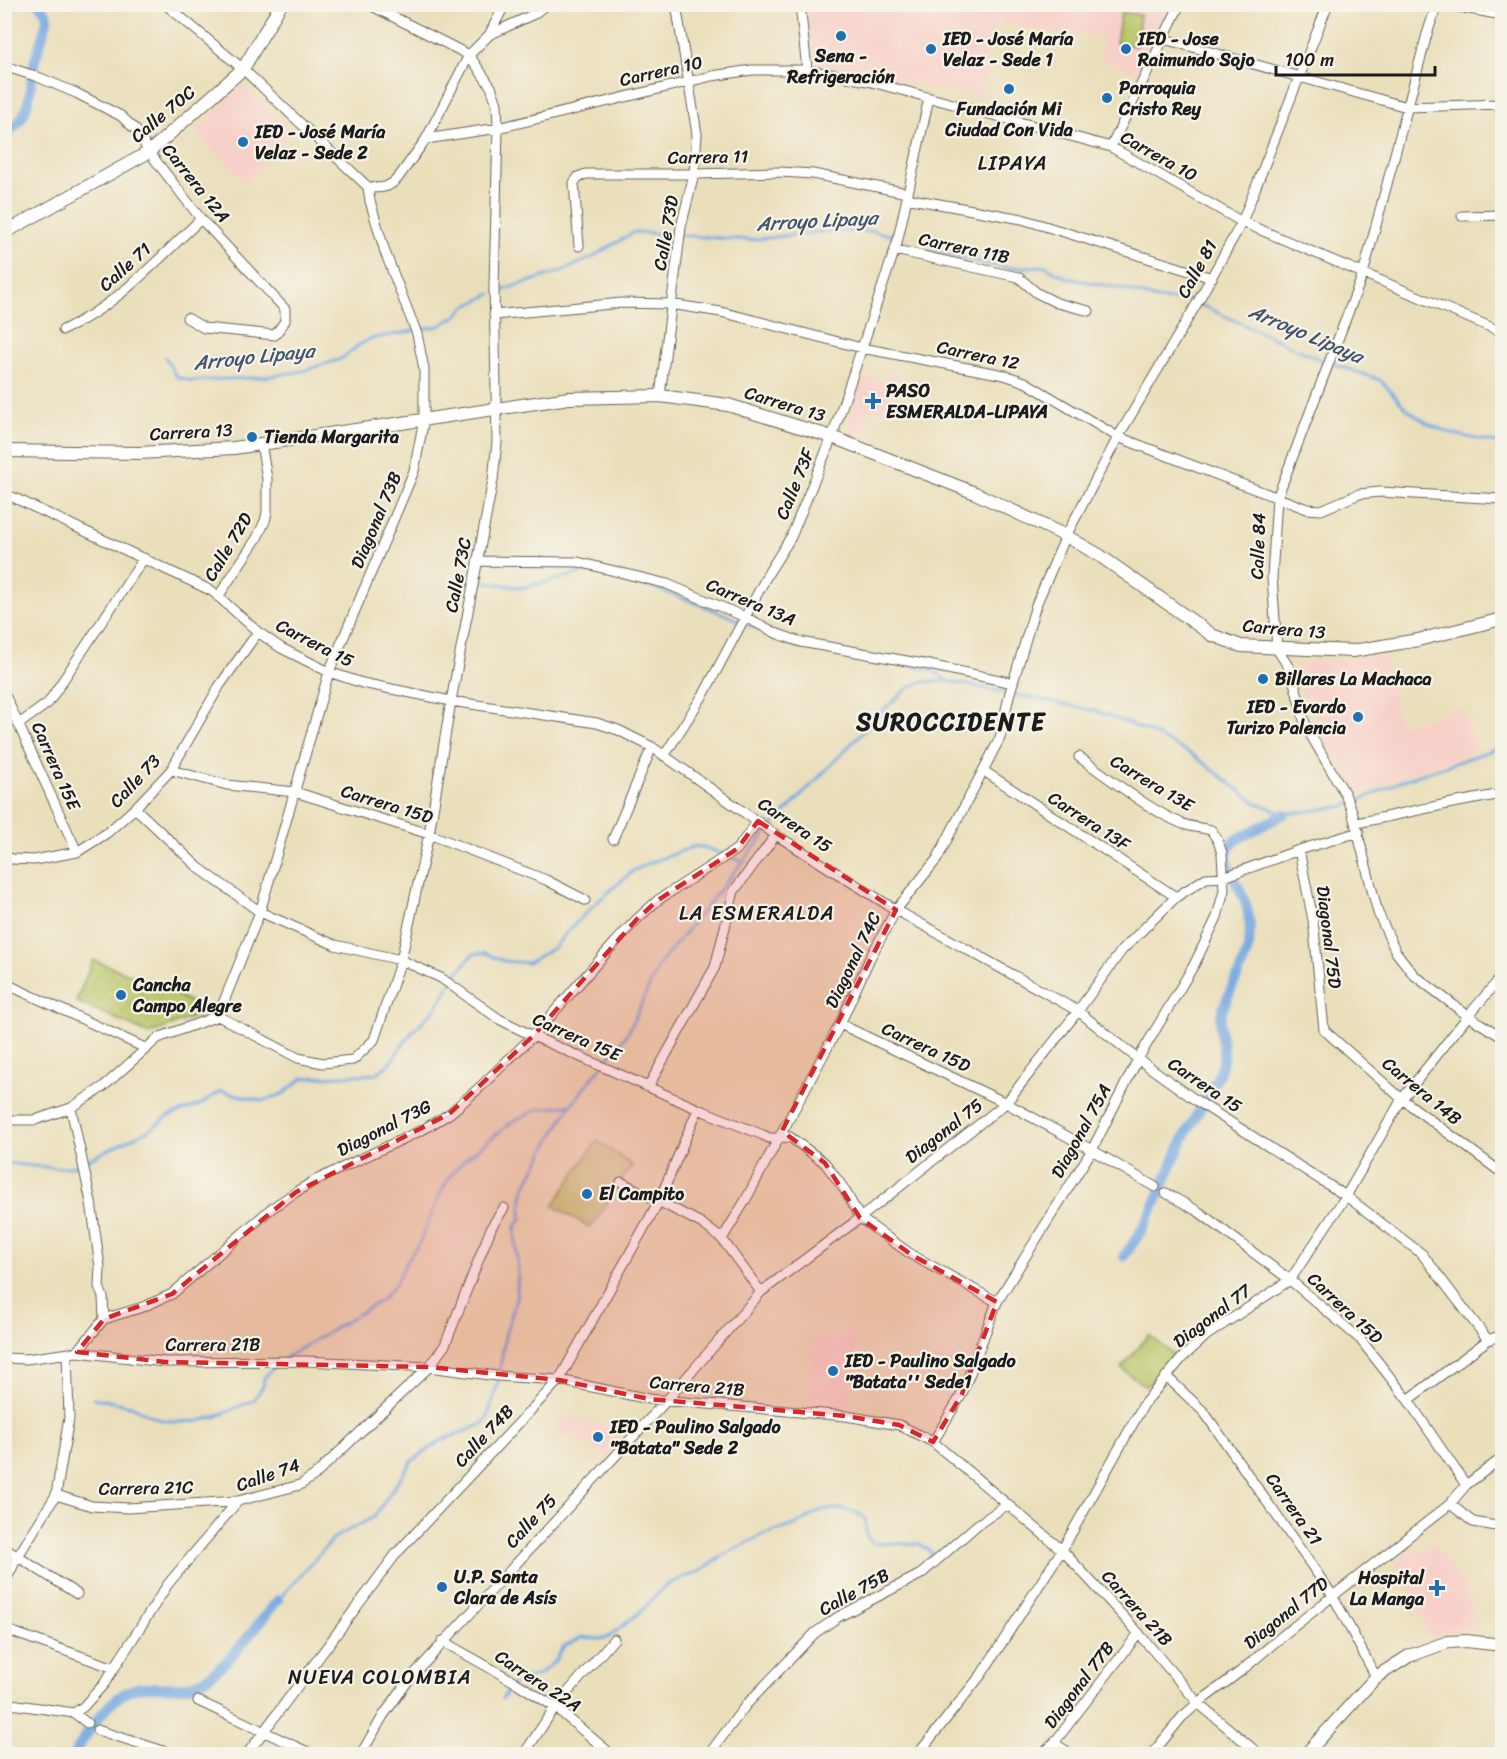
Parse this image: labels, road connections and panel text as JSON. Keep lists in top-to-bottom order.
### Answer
{
  "streets": {
    "street": [
      "Carrera 10",
      "Calle 70C",
      "Carrera 11",
      "Carrera 12A",
      "Calle 73D",
      "Carrera 11B",
      "Calle 71",
      "Calle 81",
      "Carrera 12",
      "Carrera 13",
      "Calle 73F",
      "Diagonal 73B",
      "Calle 84",
      "Calle 72D",
      "Calle 73C",
      "Carrera 13A",
      "Carrera 15",
      "Carrera 15E",
      "Calle 73",
      "Carrera 13E",
      "Carrera 15D",
      "Carrera 13F",
      "Diagonal 75D",
      "Diagonal 74C",
      "Carrera 14B",
      "Diagonal 73G",
      "Diagonal 75",
      "Diagonal 75A",
      "Diagonal 77",
      "Carrera 21B",
      "Calle 74B",
      "Calle 74",
      "Carrera 21C",
      "Carrera 21",
      "Calle 75",
      "Calle 75B",
      "Diagonal 77D",
      "Carrera 22A",
      "Diagonal 77B"
    ]
  },
  "crossings": [
    ["Carrera 10", "Calle 73D"],
    ["Carrera 10", "Calle 81"],
    ["Carrera 10", "Calle 73F"],
    ["Carrera 10", "Calle 84"],
    ["Carrera 10", "Calle 73C"],
    ["Calle 70C", "Carrera 12A"],
    ["Carrera 11", "Calle 73D"],
    ["Carrera 11", "Calle 81"],
    ["Carrera 11", "Calle 73F"],
    ["Carrera 12A", "Calle 71"],
    ["Calle 73D", "Carrera 12"],
    ["Calle 73D", "Carrera 13"],
    ["Carrera 11B", "Calle 73F"],
    ["Calle 81", "Carrera 12"],
    ["Calle 81", "Carrera 13"],
    ["Calle 81", "Diagonal 74C"],
    ["Carrera 12", "Calle 73F"],
    ["Carrera 12", "Calle 84"],
    ["Carrera 12", "Calle 73C"],
    ["Carrera 13", "Calle 73F"],
    ["Carrera 13", "Diagonal 73B"],
    ["Carrera 13", "Calle 84"],
    ["Carrera 13", "Calle 72D"],
    ["Carrera 13", "Calle 73C"],
    ["Carrera 13", "Diagonal 74C"],
    ["Calle 73F", "Carrera 13A"],
    ["Calle 73F", "Carrera 15"],
    ["Diagonal 73B", "Calle 73C"],
    ["Diagonal 73B", "Carrera 15"],
    ["Diagonal 73B", "Carrera 15E"],
    ["Diagonal 73B", "Carrera 15D"],
    ["Calle 84", "Diagonal 77"],
    ["Calle 72D", "Carrera 15"],
    ["Calle 73C", "Carrera 13A"],
    ["Calle 73C", "Carrera 15"],
    ["Calle 73C", "Carrera 15E"],
    ["Calle 73C", "Carrera 15D"],
    ["Carrera 13A", "Diagonal 74C"],
    ["Carrera 15", "Calle 73"],
    ["Carrera 15", "Diagonal 74C"],
    ["Carrera 15", "Diagonal 73G"],
    ["Carrera 15", "Diagonal 75"],
    ["Carrera 15", "Diagonal 75A"],
    ["Carrera 15", "Diagonal 77"],
    ["Carrera 15E", "Calle 73"],
    ["Carrera 15E", "Diagonal 74C"],
    ["Carrera 15E", "Diagonal 73G"],
    ["Carrera 15E", "Diagonal 75"],
    ["Carrera 15E", "Diagonal 75A"],
    ["Carrera 15E", "Calle 74B"],
    ["Calle 73", "Carrera 15D"],
    ["Carrera 13E", "Diagonal 75A"],
    ["Carrera 15D", "Diagonal 74C"],
    ["Carrera 15D", "Diagonal 75"],
    ["Carrera 15D", "Diagonal 75A"],
    ["Carrera 15D", "Diagonal 77"],
    ["Carrera 15D", "Diagonal 77D"],
    ["Carrera 13F", "Diagonal 74C"],
    ["Carrera 13F", "Diagonal 75"],
    ["Diagonal 75D", "Carrera 14B"],
    ["Carrera 14B", "Diagonal 77"],
    ["Diagonal 75", "Diagonal 75A"],
    ["Diagonal 75", "Carrera 21B"],
    ["Diagonal 75", "Calle 75"],
    ["Diagonal 75A", "Carrera 21B"],
    ["Diagonal 77", "Carrera 21B"],
    ["Diagonal 77", "Carrera 21"],
    ["Carrera 21B", "Calle 74B"],
    ["Carrera 21B", "Calle 74"],
    ["Carrera 21B", "Calle 75"],
    ["Carrera 21B", "Calle 75B"],
    ["Carrera 21B", "Diagonal 77D"],
    ["Carrera 21B", "Diagonal 77B"],
    ["Calle 74", "Carrera 21C"],
    ["Carrera 21", "Diagonal 77D"],
    ["Calle 75", "Carrera 22A"]
  ],
  "districts": [
    "LIPAYA",
    "SUROCCIDENTE",
    "LA ESMERALDA",
    "NUEVA COLOMBIA"
  ],
  "water": ["Arroyo Lipaya"],
  "places": {
    "other": [
      "Sena - Refrigeración",
      "IED - José María Velaz - Sede 1",
      "IED - Jose Raimundo Sojo",
      "Fundación Mi Ciudad Con Vida",
      "Parroquia Cristo Rey",
      "IED - José María Velaz - Sede 2",
      "Tienda Margarita",
      "Billares La Machaca",
      "IED - Evardo Turizo Palencia",
      "Cancha Campo Alegre",
      "El Campito",
      "IED - Paulino Salgado \"Batata'' Sede1",
      "IED - Paulino Salgado \"Batata\" Sede 2",
      "U.P. Santa Clara de Asís"
    ],
    "health": ["PASO ESMERALDA-LIPAYA", "Hospital La Manga"]
  },
  "scale_bar": "100 m"
}
